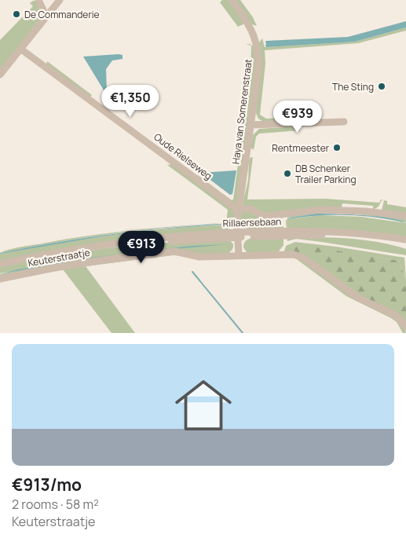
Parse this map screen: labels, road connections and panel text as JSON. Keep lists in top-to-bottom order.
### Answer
{
  "streets": {
    "street": [
      "Haya van Somerenstraat",
      "Oude Rielseweg",
      "Rillaersebaan",
      "Keuterstraatje"
    ]
  },
  "crossings": [
    ["Haya van Somerenstraat", "Oude Rielseweg"]
  ],
  "places": [
    "De Commanderie",
    "The Sting",
    "Rentmeester",
    "DB Schenker Trailer Parking"
  ],
  "page": {
    "price": ["€1,350", "€939", "€913"],
    "list": [
      {
        "name": "€913/mo",
        "note": "2 rooms · 58 m² · Keuterstraatje"
      }
    ]
  }
}
